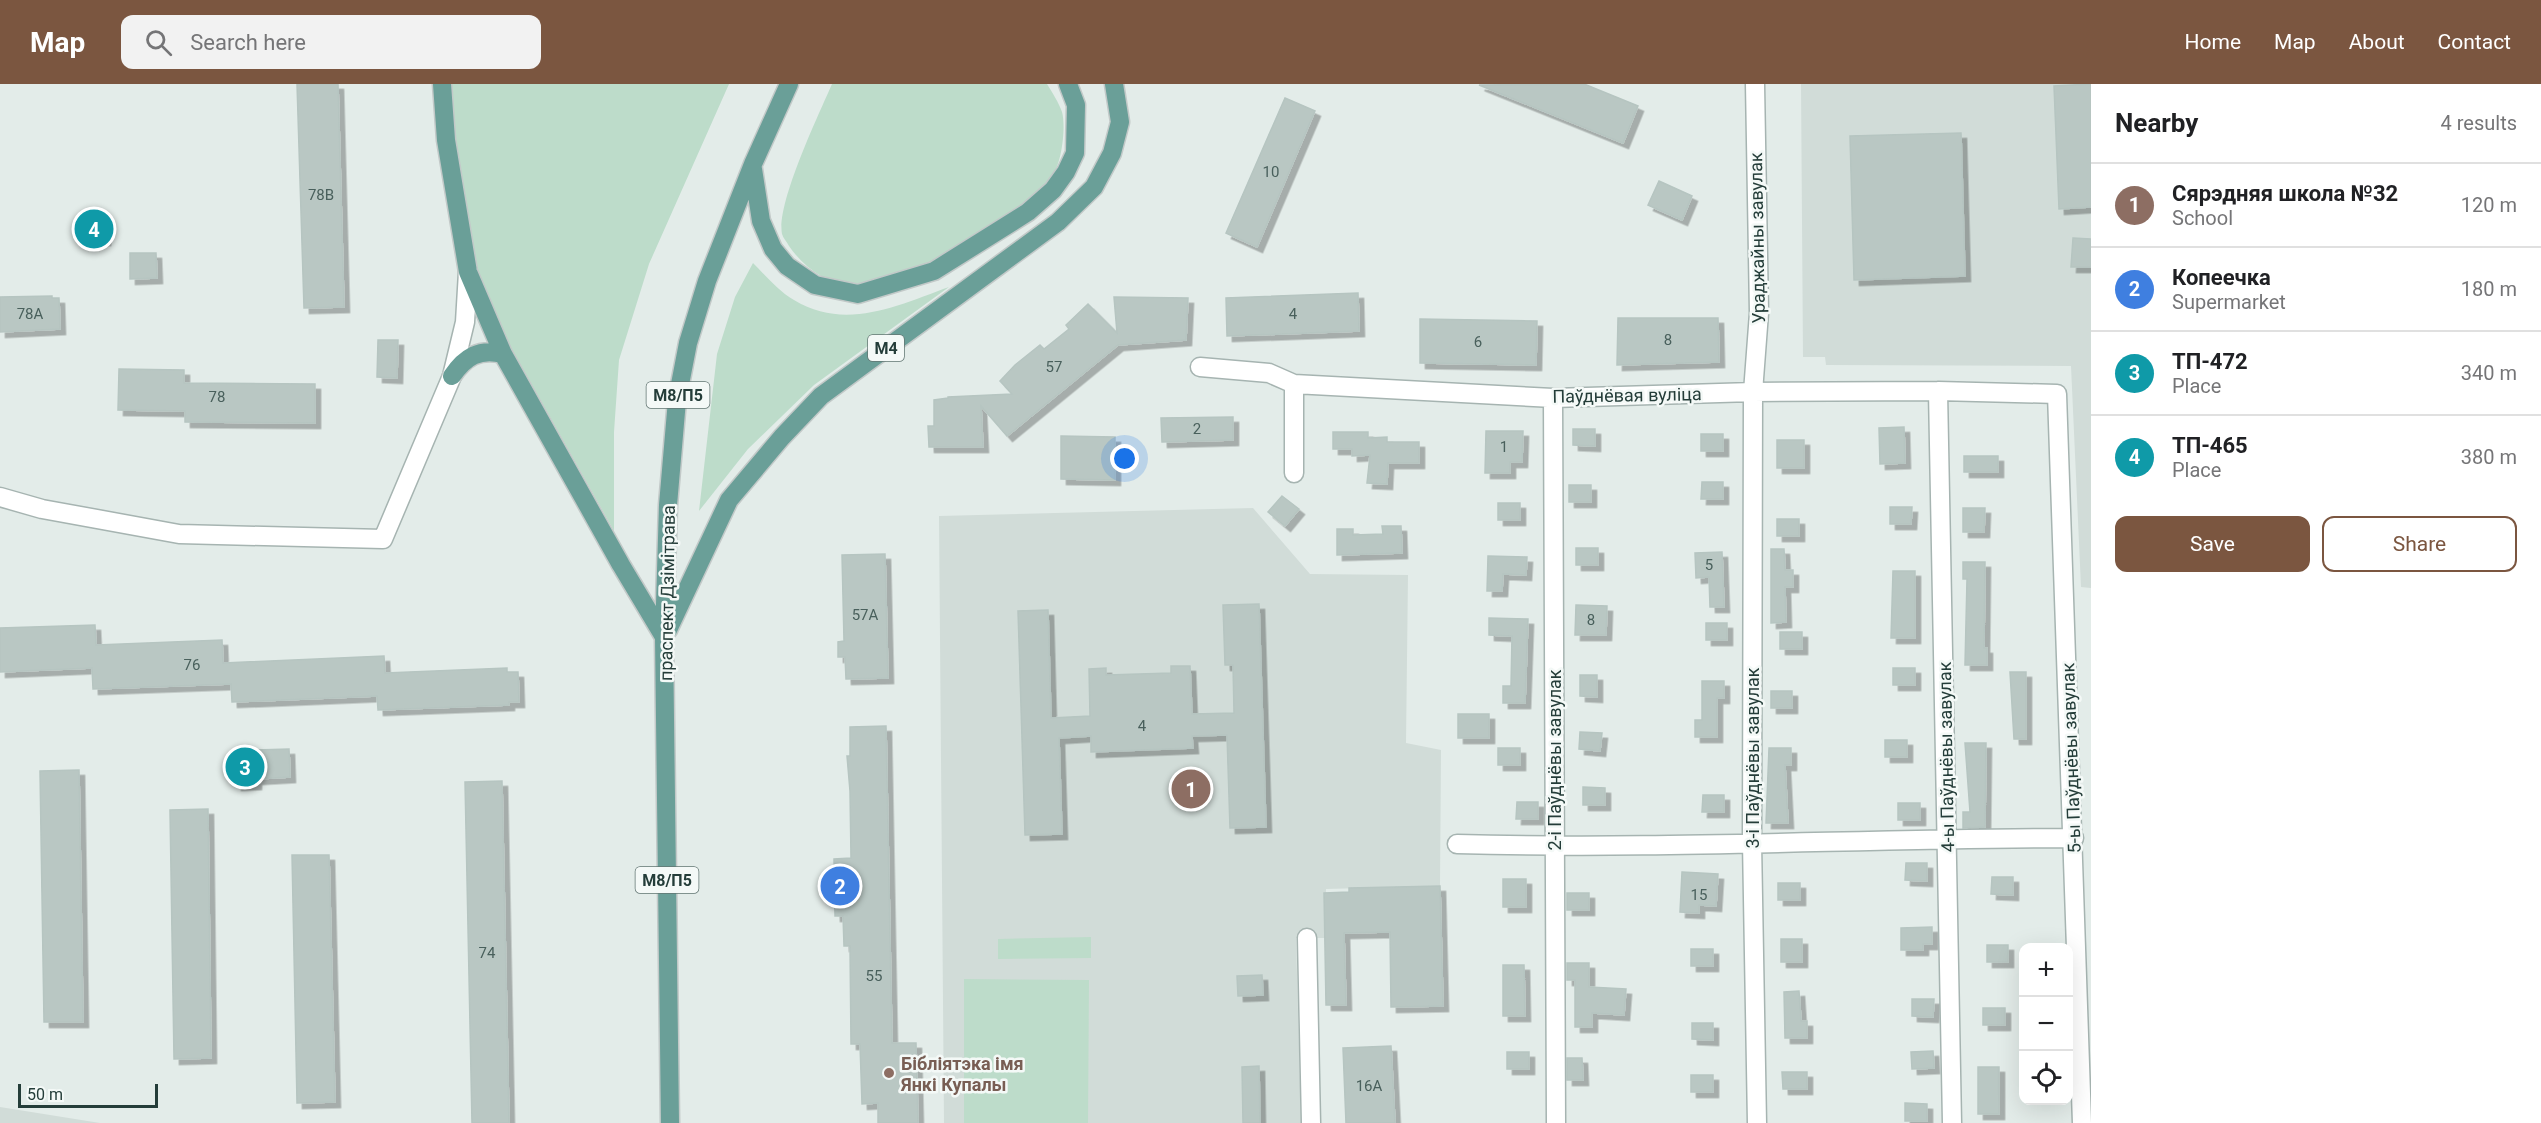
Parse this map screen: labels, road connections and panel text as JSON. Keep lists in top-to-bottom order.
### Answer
{
  "streets": {
    "main road": ["М4", "М8/П5", "праспект Дзімітрава"],
    "street": [
      "Ураджайны завулак",
      "Паўднёвая вуліца",
      "4-ы Паўднёвы завулак",
      "3-і Паўднёвы завулак",
      "5-ы Паўднёвы завулак",
      "2-і Паўднёвы завулак"
    ]
  },
  "crossings": [
    ["Ураджайны завулак", "Паўднёвая вуліца"],
    ["Ураджайны завулак", "3-і Паўднёвы завулак"],
    ["М4", "праспект Дзімітрава"],
    ["Паўднёвая вуліца", "4-ы Паўднёвы завулак"],
    ["Паўднёвая вуліца", "3-і Паўднёвы завулак"],
    ["Паўднёвая вуліца", "5-ы Паўднёвы завулак"],
    ["Паўднёвая вуліца", "2-і Паўднёвы завулак"]
  ],
  "places": ["Бібліятэка імя Янкі Купалы"],
  "house_numbers": [
    "10",
    "78В",
    "78А",
    "4",
    "8",
    "6",
    "57",
    "78",
    "2",
    "1",
    "5",
    "57А",
    "8",
    "76",
    "4",
    "15",
    "74",
    "55",
    "16А"
  ],
  "scale_bar": "50 m",
  "page": {
    "header": "Map",
    "search": "Search here",
    "nav": [
      "Home",
      "Map",
      "About",
      "Contact"
    ],
    "heading": ["Nearby", "4 results"],
    "list": [
      {
        "mark": "1",
        "name": "Сярэдняя школа №32",
        "note": "School",
        "value": "120 m"
      },
      {
        "mark": "2",
        "name": "Копеечка",
        "note": "Supermarket",
        "value": "180 m"
      },
      {
        "mark": "3",
        "name": "ТП-472",
        "note": "Place",
        "value": "340 m"
      },
      {
        "mark": "4",
        "name": "ТП-465",
        "note": "Place",
        "value": "380 m"
      }
    ],
    "pins": [
      "4",
      "3",
      "1",
      "2"
    ],
    "buttons": ["Save", "Share"],
    "map_buttons": ["+", "−"],
    "scale": "50 m"
  }
}
